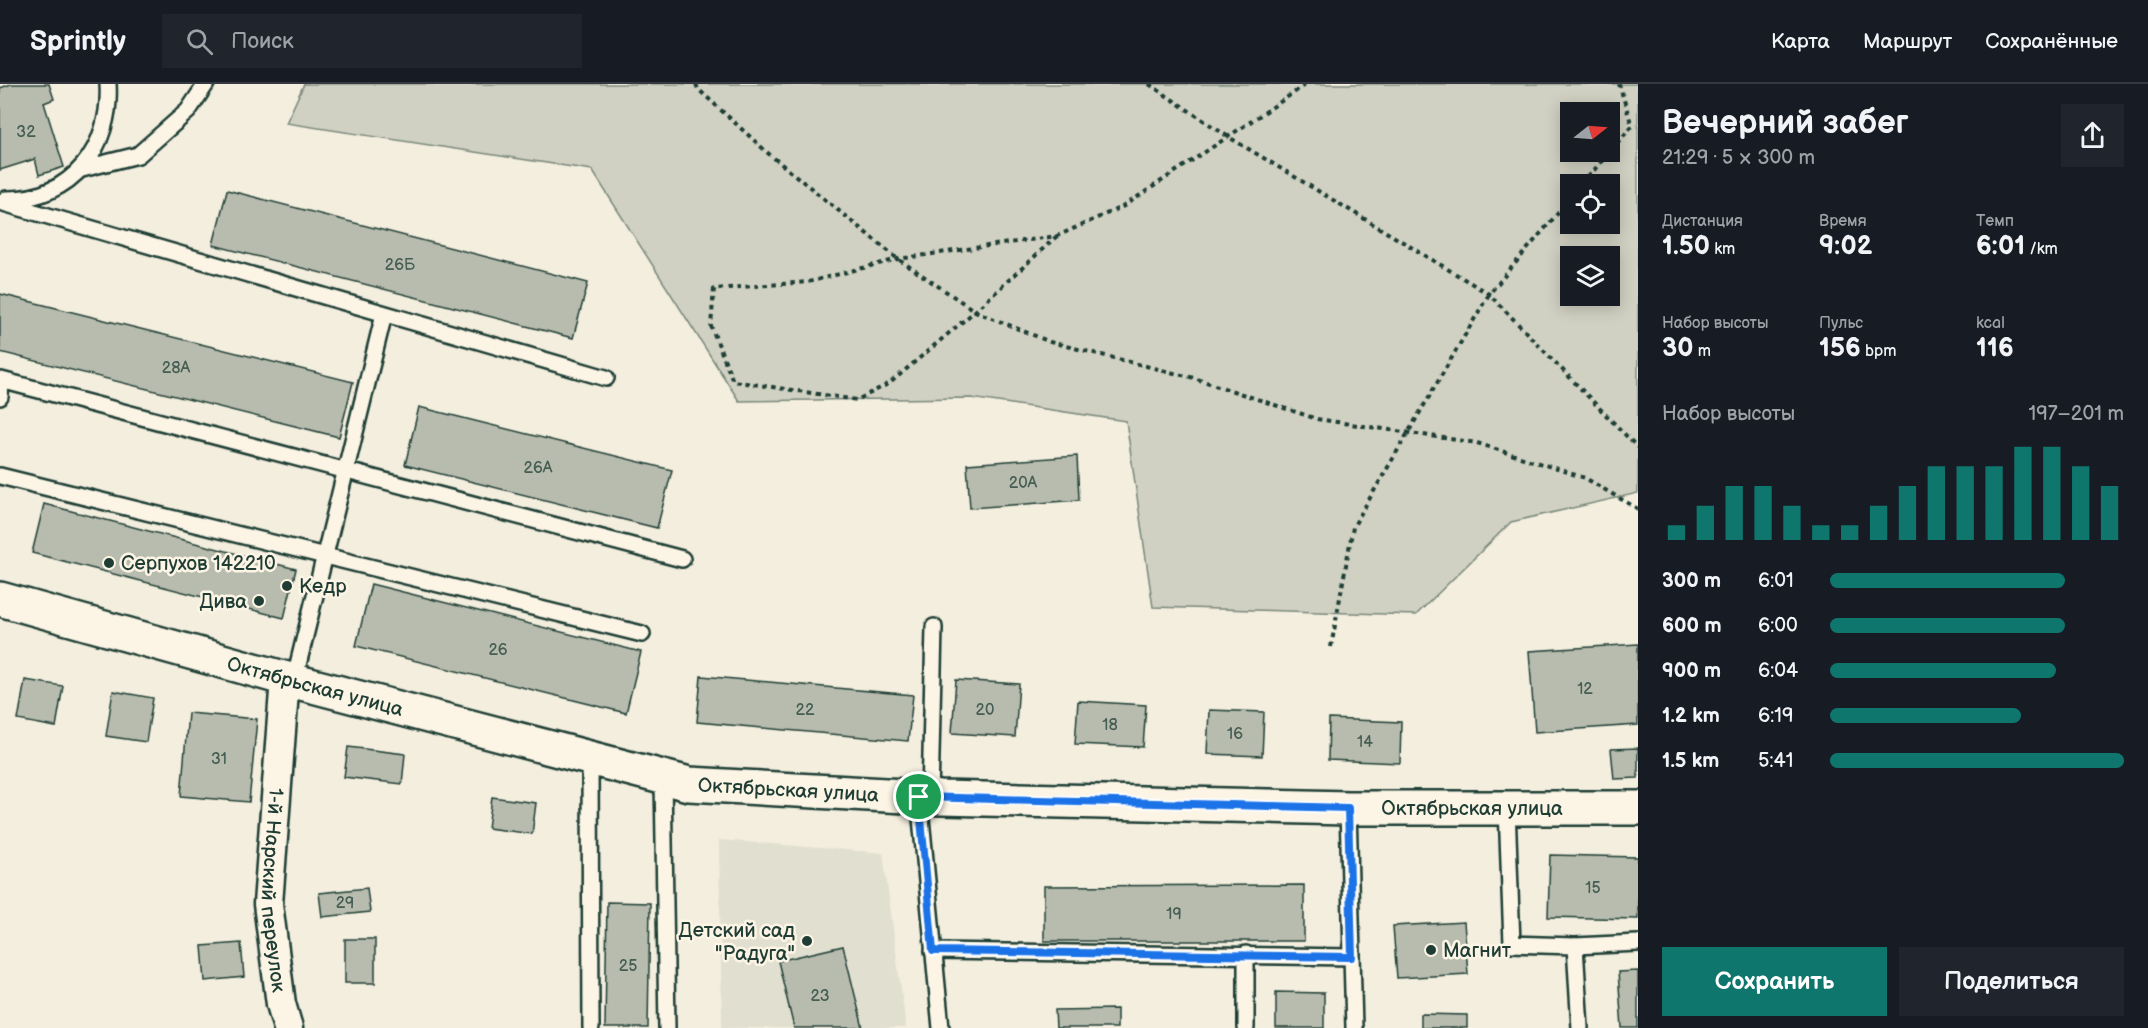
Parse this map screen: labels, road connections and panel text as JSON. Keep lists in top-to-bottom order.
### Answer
{
  "streets": {
    "street": ["Октябрьская улица", "1-й Нарский переулок"]
  },
  "crossings": [
    ["Октябрьская улица", "1-й Нарский переулок"]
  ],
  "places": [
    "Серпухов 142210",
    "Кедр",
    "Дива",
    "Детский сад \"Радуга\"",
    "Магнит"
  ],
  "house_numbers": [
    "32",
    "26Б",
    "28А",
    "26А",
    "20А",
    "26",
    "12",
    "22",
    "20",
    "18",
    "16",
    "14",
    "31",
    "15",
    "29",
    "19",
    "25",
    "23"
  ],
  "north": "right",
  "page": {
    "header": "Sprintly",
    "search": "Поиск",
    "nav": ["Карта", "Маршрут", "Сохранённые"],
    "heading": ["Вечерний забег", "21:29 · 5 × 300 m"],
    "stats": [
      ["Дистанция", "1.50 km"],
      ["Время", "9:02"],
      ["Темп", "6:01 /km"],
      ["Набор высоты", "30 m"],
      ["Пульс", "156 bpm"],
      ["kcal", "116"]
    ],
    "chart": ["Набор высоты", "197–201 m"],
    "list": [
      {
        "name": "300 m",
        "note": "6:01"
      },
      {
        "name": "600 m",
        "note": "6:00"
      },
      {
        "name": "900 m",
        "note": "6:04"
      },
      {
        "name": "1.2 km",
        "note": "6:19"
      },
      {
        "name": "1.5 km",
        "note": "5:41"
      }
    ],
    "buttons": ["Сохранить", "Поделиться"]
  }
}
